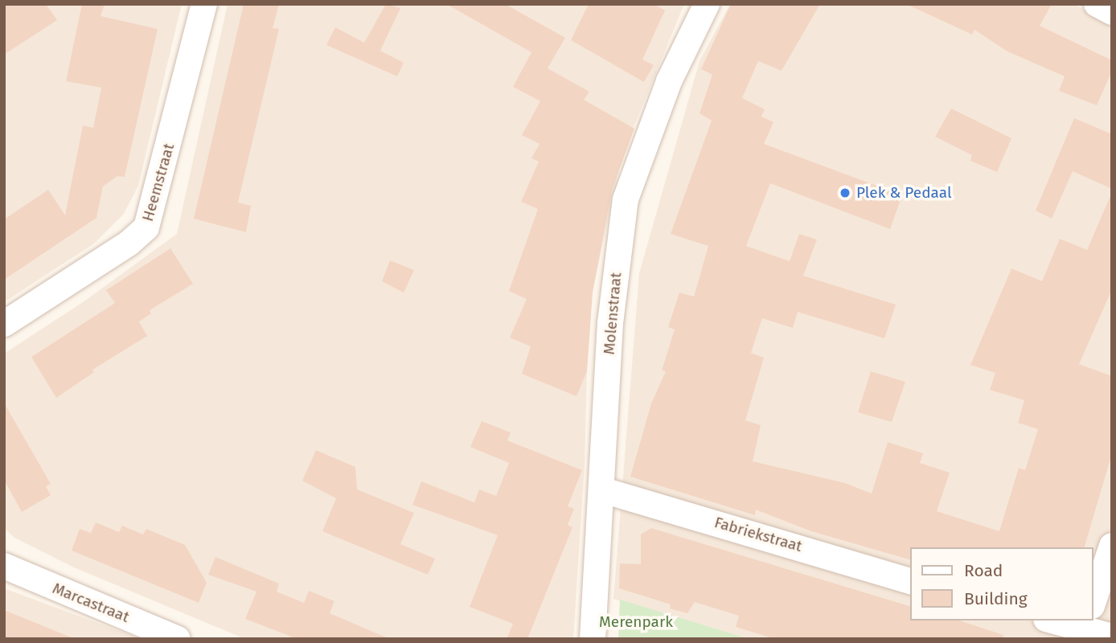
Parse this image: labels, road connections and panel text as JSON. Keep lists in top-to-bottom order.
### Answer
{
  "streets": {
    "street": [
      "Heemstraat",
      "Molenstraat",
      "Fabriekstraat",
      "Marcastraat"
    ]
  },
  "crossings": [
    ["Molenstraat", "Fabriekstraat"]
  ],
  "parks": ["Merenpark"],
  "places": ["Plek & Pedaal"],
  "legend": ["Road", "Building"]
}
